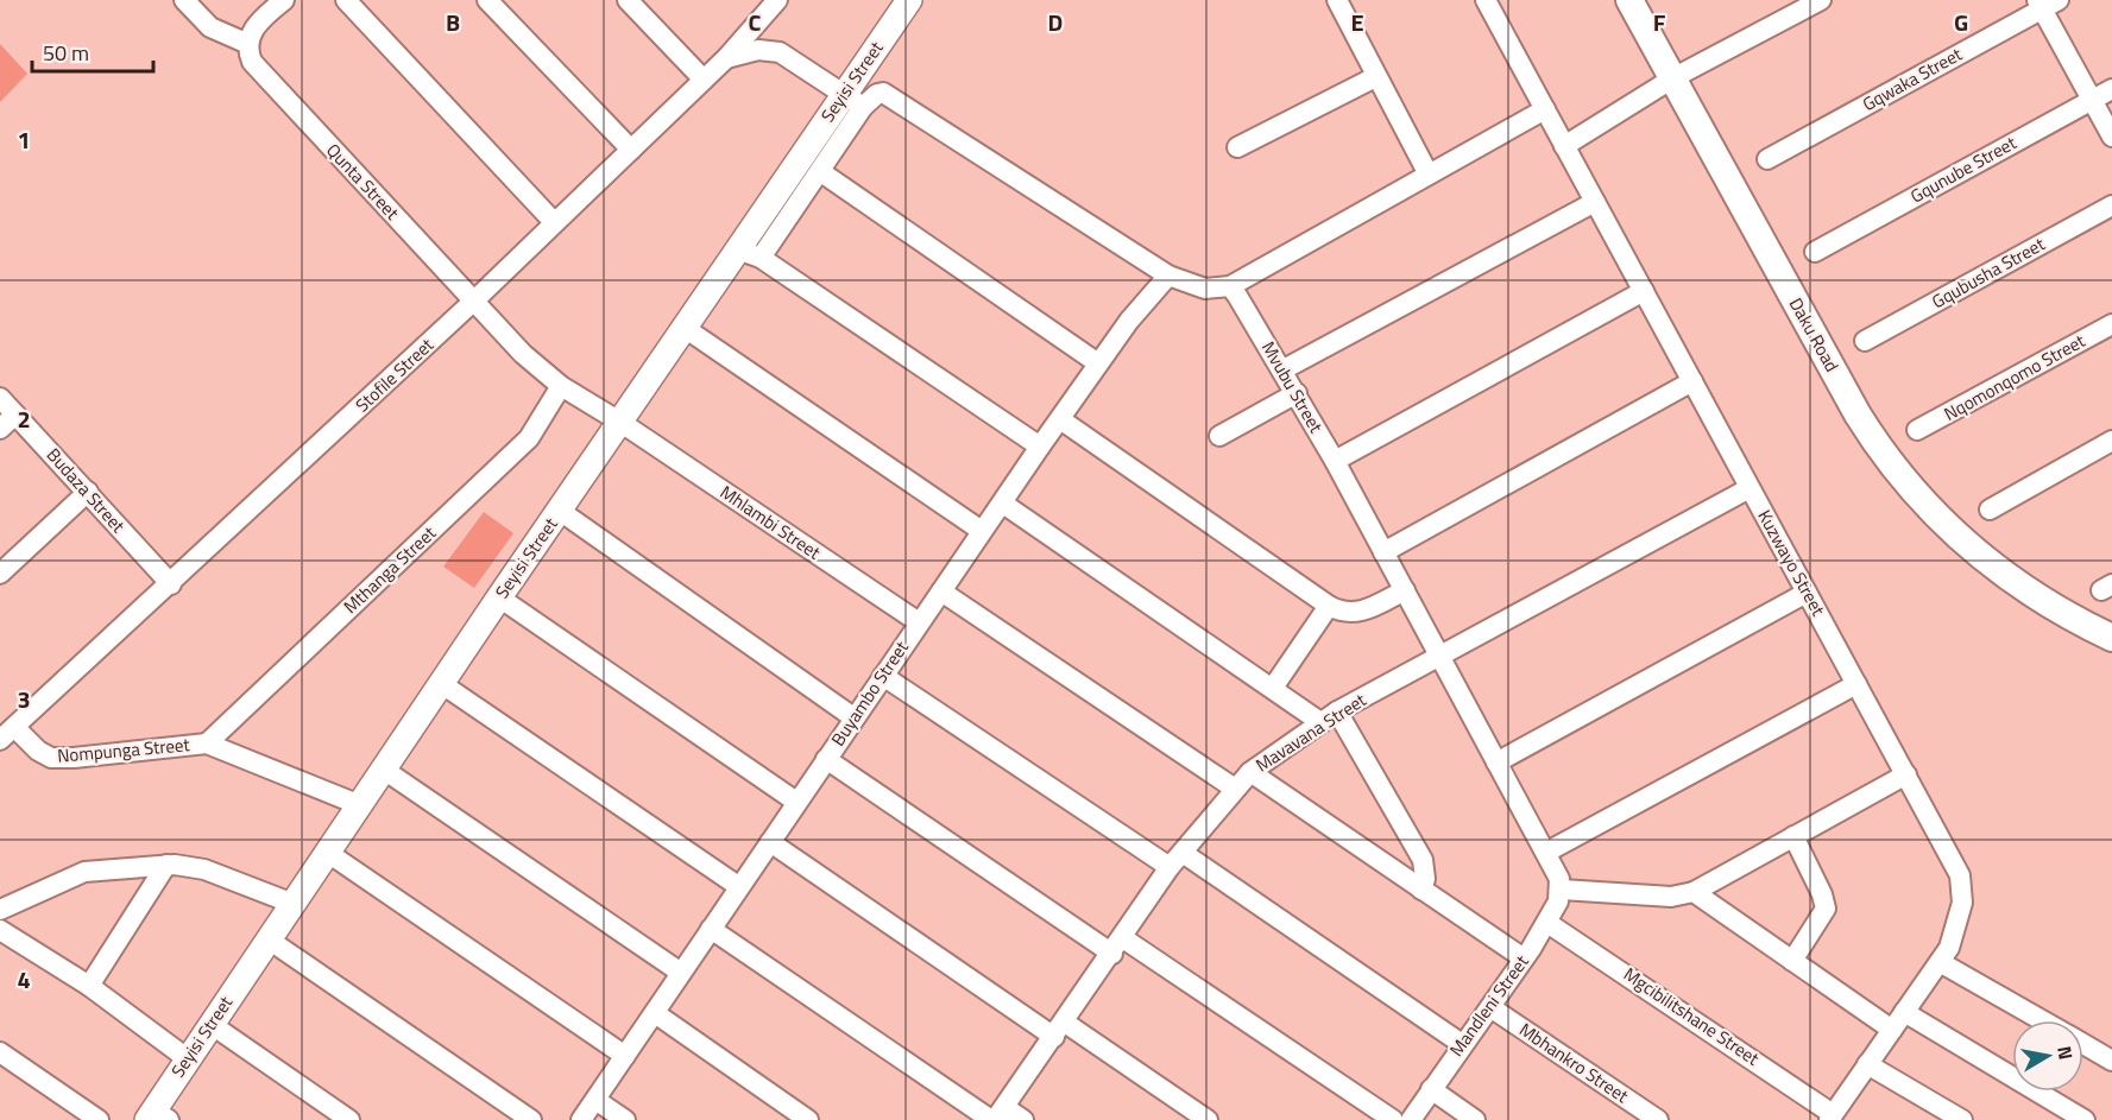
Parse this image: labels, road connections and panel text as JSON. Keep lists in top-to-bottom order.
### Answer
{
  "streets": {
    "main road": ["Daku Road"],
    "street": [
      "Gqwaka Street",
      "Seyisi Street",
      "Gqunube Street",
      "Qunta Street",
      "Gqubusha Street",
      "Stofile Street",
      "Nqomonqomo Street",
      "Mvubu Street",
      "Budaza Street",
      "Mhlambi Street",
      "Kuzwayo Street",
      "Mthanga Street",
      "Buyambo Street",
      "Mavavana Street",
      "Nompunga Street",
      "Mandleni Street",
      "Mgcibilitshane Street",
      "Mbhankro Street"
    ]
  },
  "crossings": [
    ["Seyisi Street", "Mhlambi Street"],
    ["Seyisi Street", "Nompunga Street"],
    ["Qunta Street", "Stofile Street"],
    ["Qunta Street", "Mhlambi Street"],
    ["Qunta Street", "Mthanga Street"],
    ["Stofile Street", "Budaza Street"],
    ["Stofile Street", "Nompunga Street"],
    ["Mvubu Street", "Mavavana Street"],
    ["Mvubu Street", "Mandleni Street"],
    ["Mhlambi Street", "Mthanga Street"],
    ["Mhlambi Street", "Buyambo Street"],
    ["Kuzwayo Street", "Mavavana Street"],
    ["Kuzwayo Street", "Mgcibilitshane Street"],
    ["Mthanga Street", "Nompunga Street"],
    ["Mandleni Street", "Mgcibilitshane Street"],
    ["Mandleni Street", "Mbhankro Street"]
  ],
  "scale_bar": "50 m",
  "north": "right",
  "grid": {
    "columns": [
      "B",
      "C",
      "D",
      "E",
      "F",
      "G"
    ],
    "rows": [
      "1",
      "2",
      "3",
      "4"
    ]
  }
}
